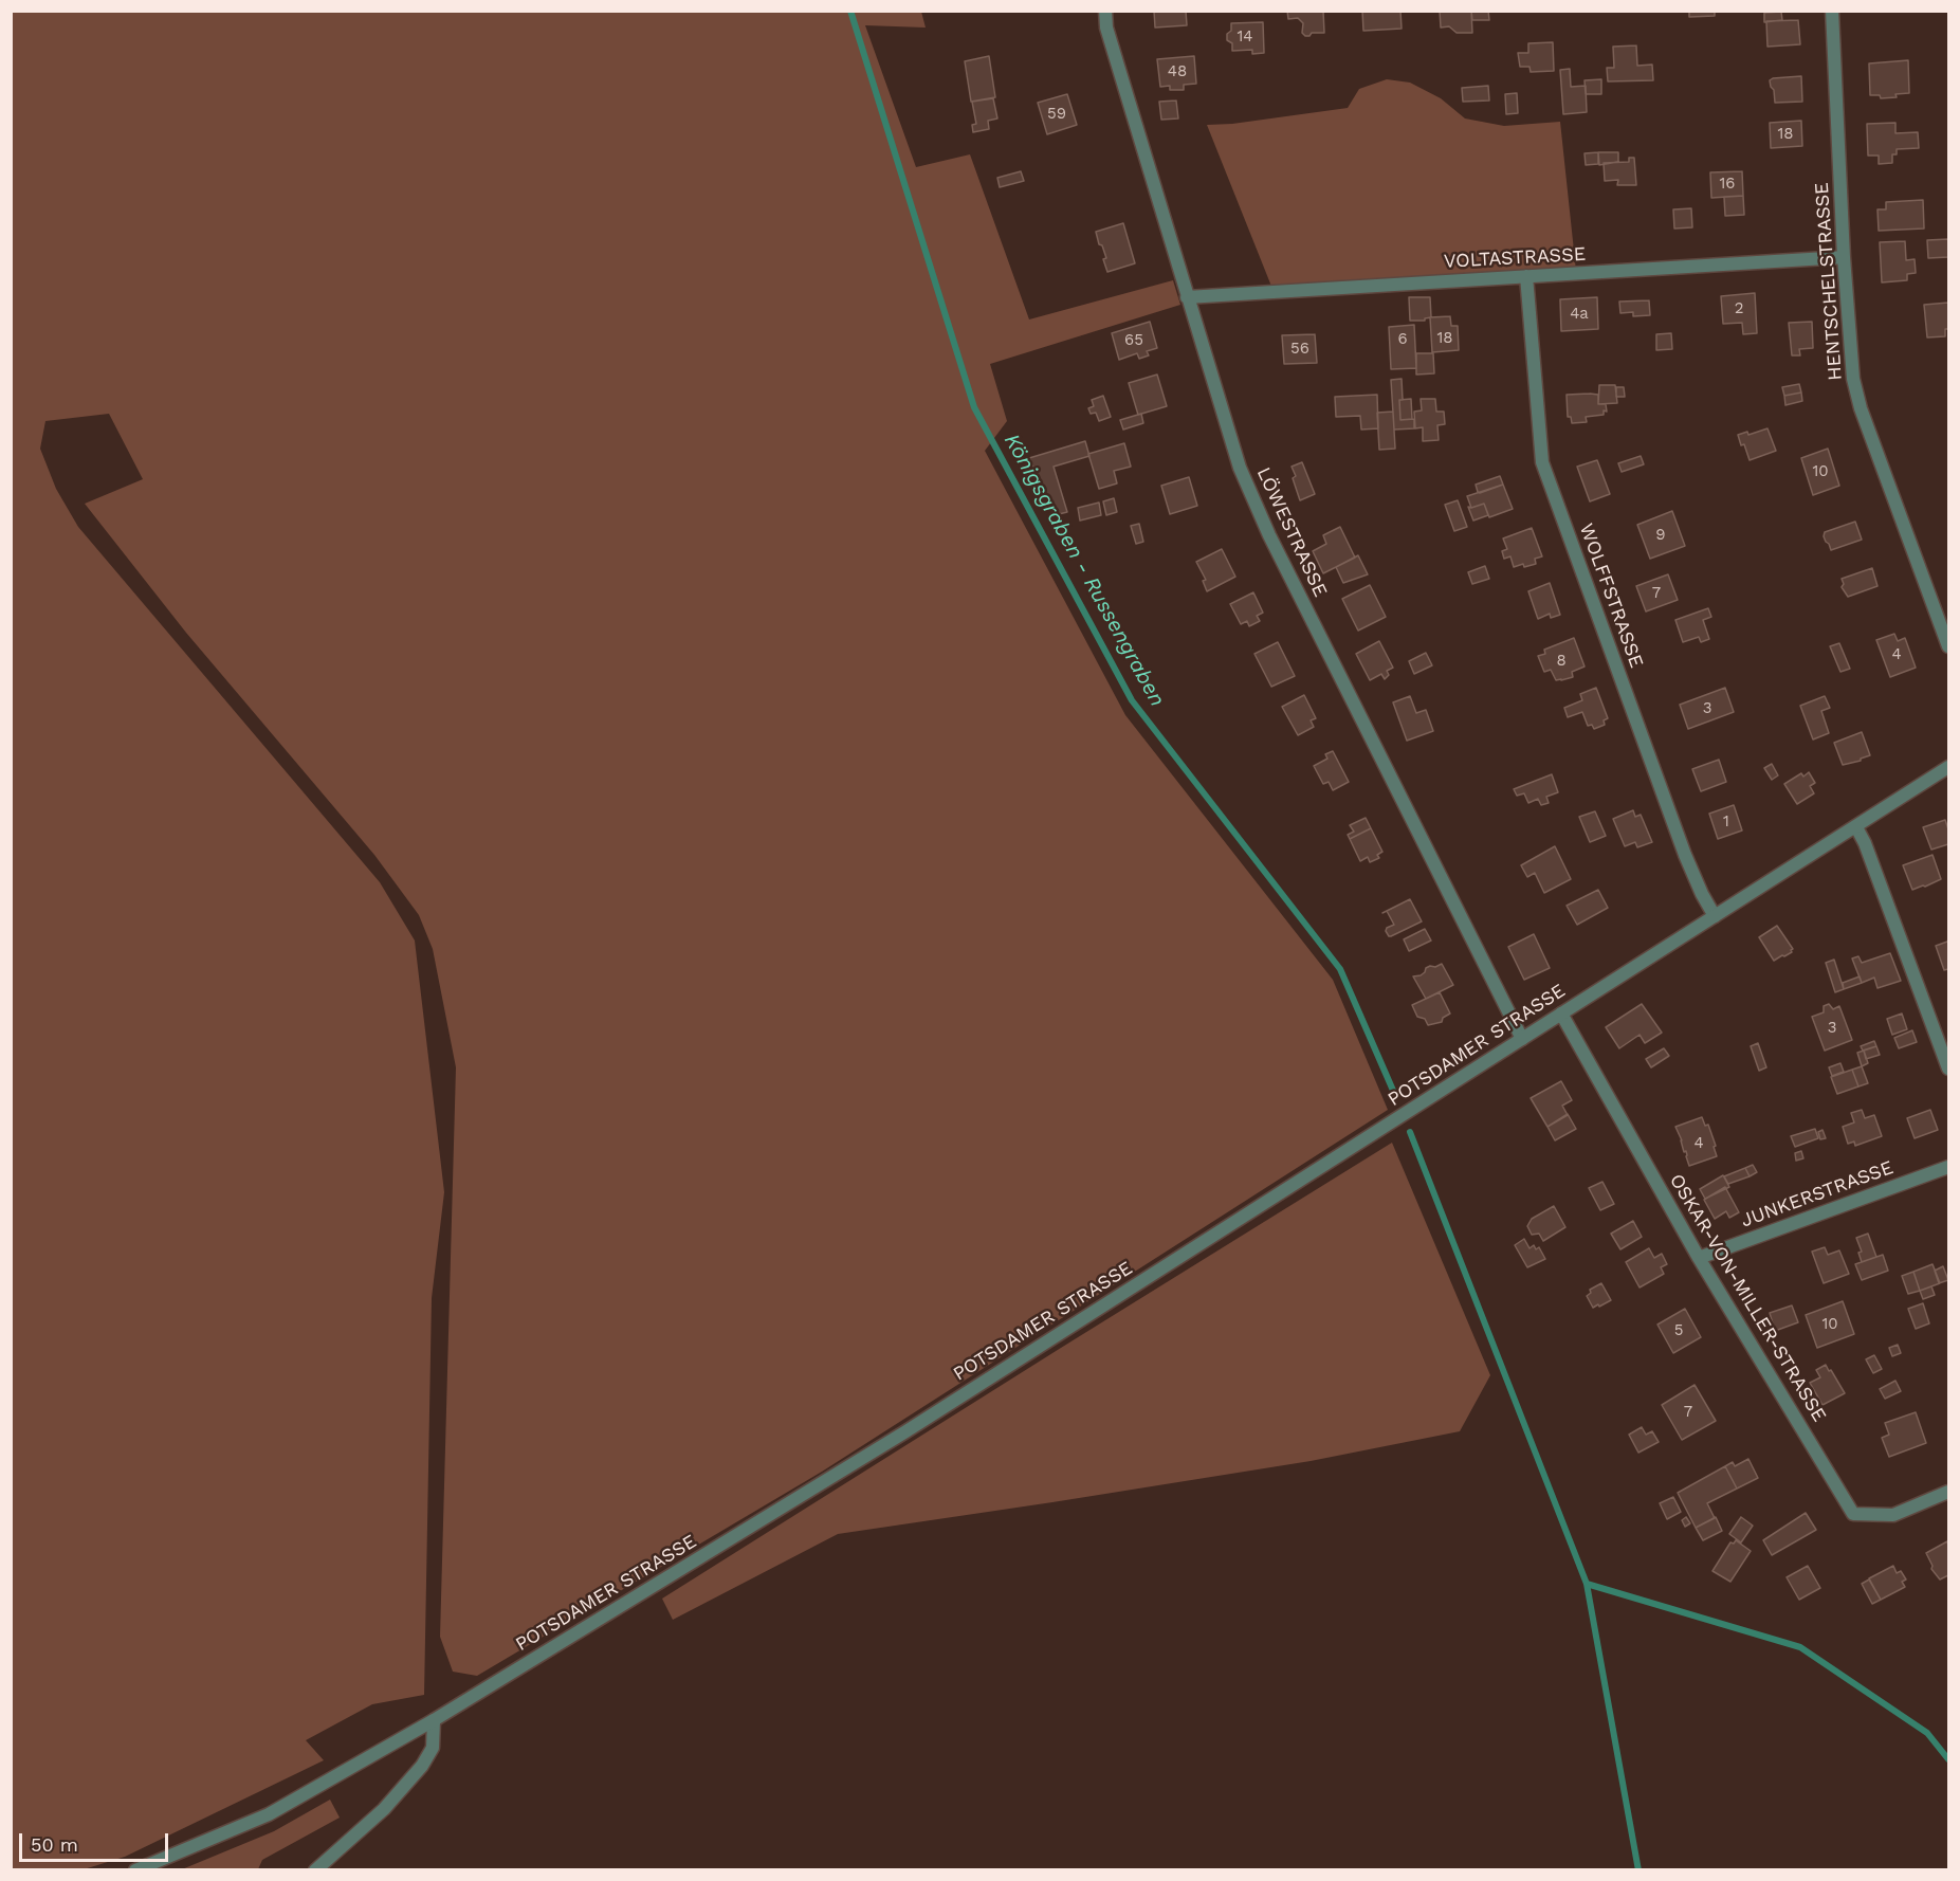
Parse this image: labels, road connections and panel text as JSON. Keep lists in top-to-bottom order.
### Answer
{
  "streets": {
    "street": [
      "VOLTASTRASSE",
      "HENTSCHELSTRASSE",
      "LÖWESTRASSE",
      "WOLFFSTRASSE",
      "POTSDAMER STRASSE",
      "JUNKERSTRASSE",
      "OSKAR-VON-MILLER-STRASSE"
    ]
  },
  "crossings": [
    ["VOLTASTRASSE", "HENTSCHELSTRASSE"],
    ["VOLTASTRASSE", "LÖWESTRASSE"],
    ["VOLTASTRASSE", "WOLFFSTRASSE"],
    ["LÖWESTRASSE", "POTSDAMER STRASSE"],
    ["WOLFFSTRASSE", "POTSDAMER STRASSE"],
    ["POTSDAMER STRASSE", "OSKAR-VON-MILLER-STRASSE"],
    ["JUNKERSTRASSE", "OSKAR-VON-MILLER-STRASSE"]
  ],
  "water": ["Königsgraben - Russengraben"],
  "house_numbers": [
    "14",
    "48",
    "59",
    "18",
    "16",
    "2",
    "4a",
    "18",
    "6",
    "65",
    "56",
    "10",
    "9",
    "7",
    "4",
    "8",
    "3",
    "1",
    "3",
    "4",
    "10",
    "5",
    "7"
  ],
  "scale_bar": "50 m"
}
